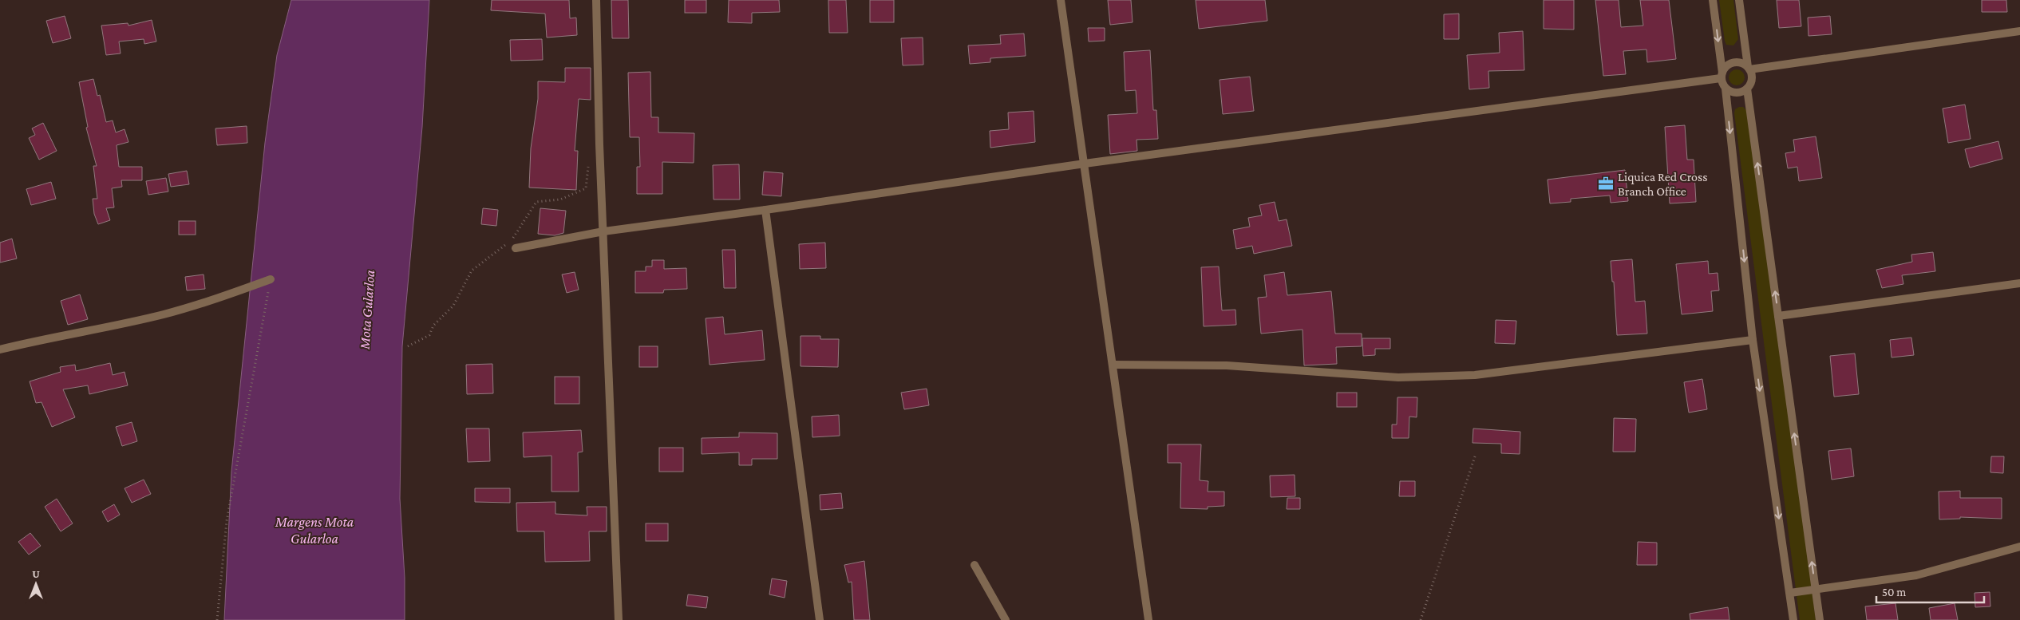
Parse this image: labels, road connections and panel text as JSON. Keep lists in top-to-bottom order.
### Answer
{
  "water": ["Mota Gularloa", "Margens Mota Gularloa"],
  "places": {
    "office": ["Liquica Red Cross Branch Office"]
  },
  "scale_bar": "50 m",
  "north": "top"
}
